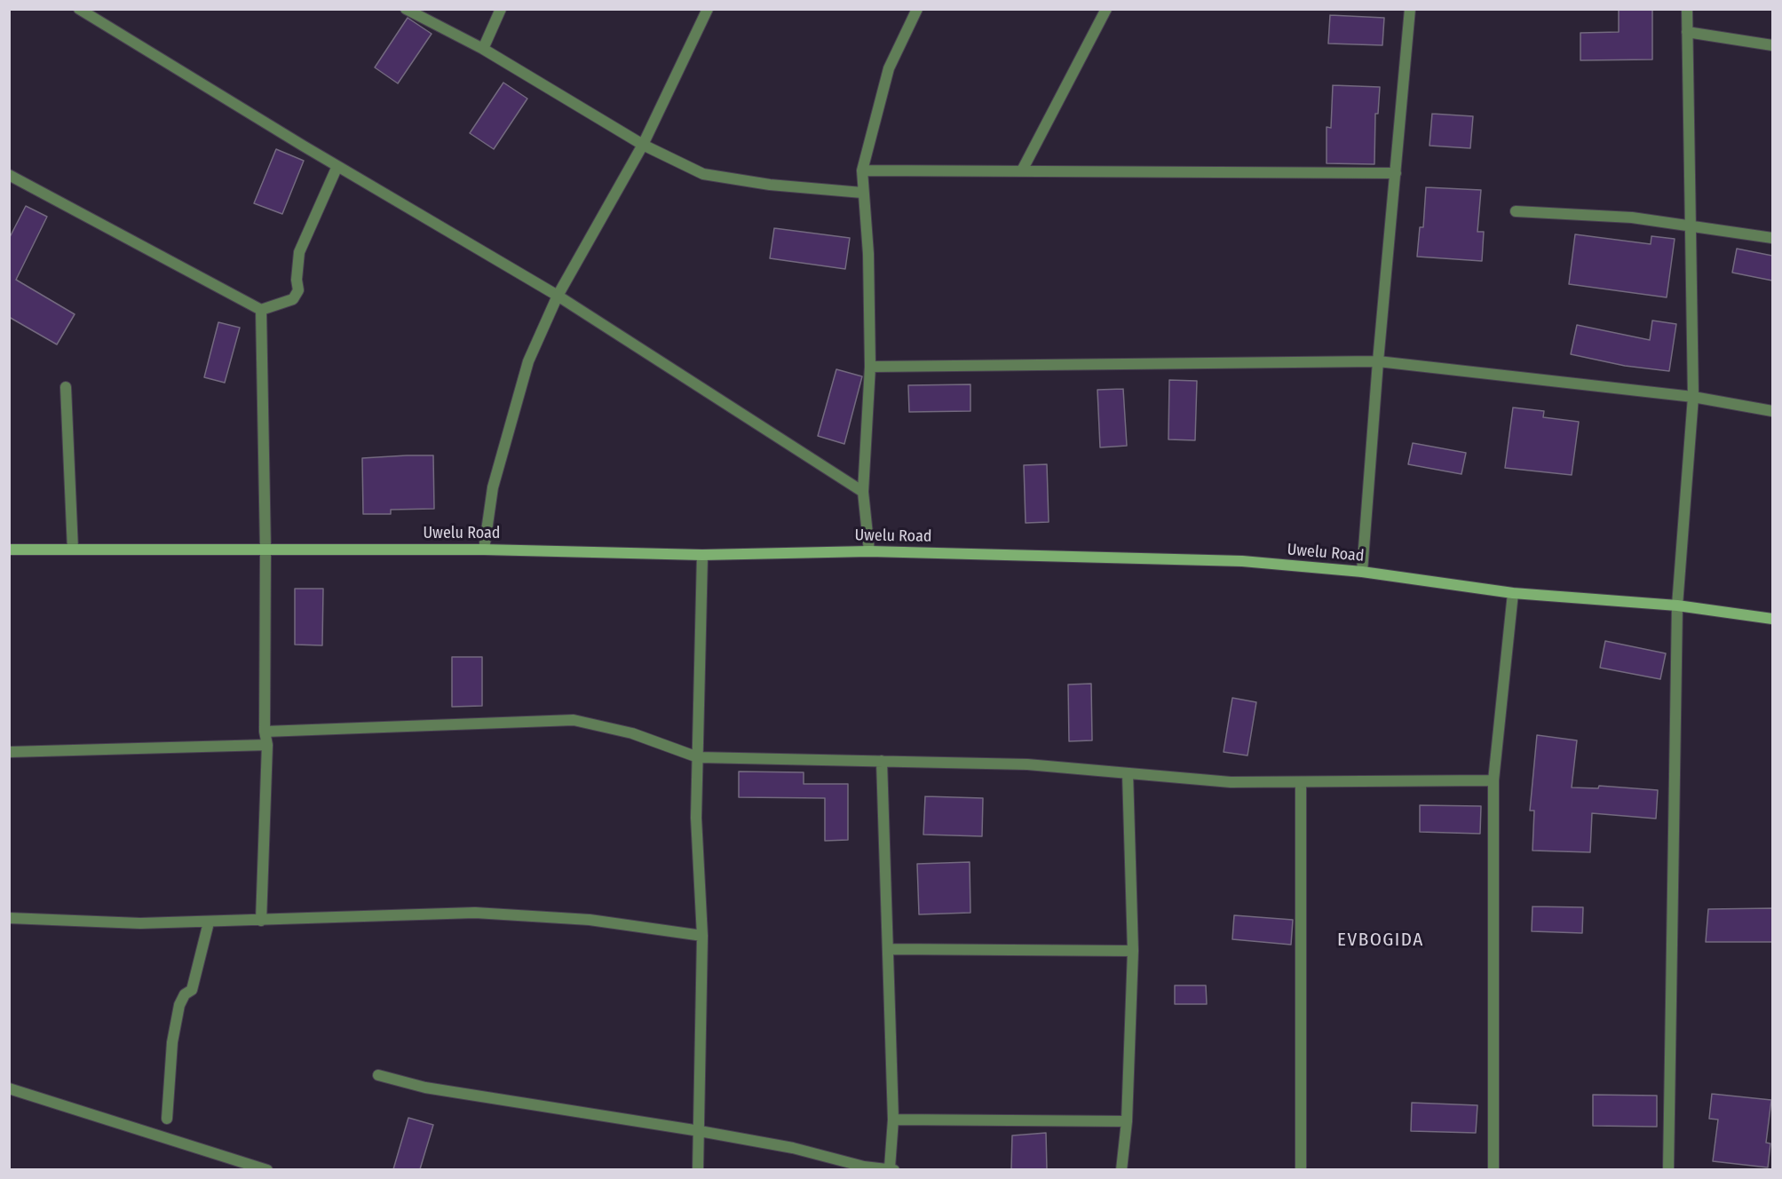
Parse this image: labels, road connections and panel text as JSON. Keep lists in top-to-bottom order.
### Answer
{
  "streets": {
    "street": ["Uwelu Road"]
  },
  "districts": ["EVBOGIDA"]
}
